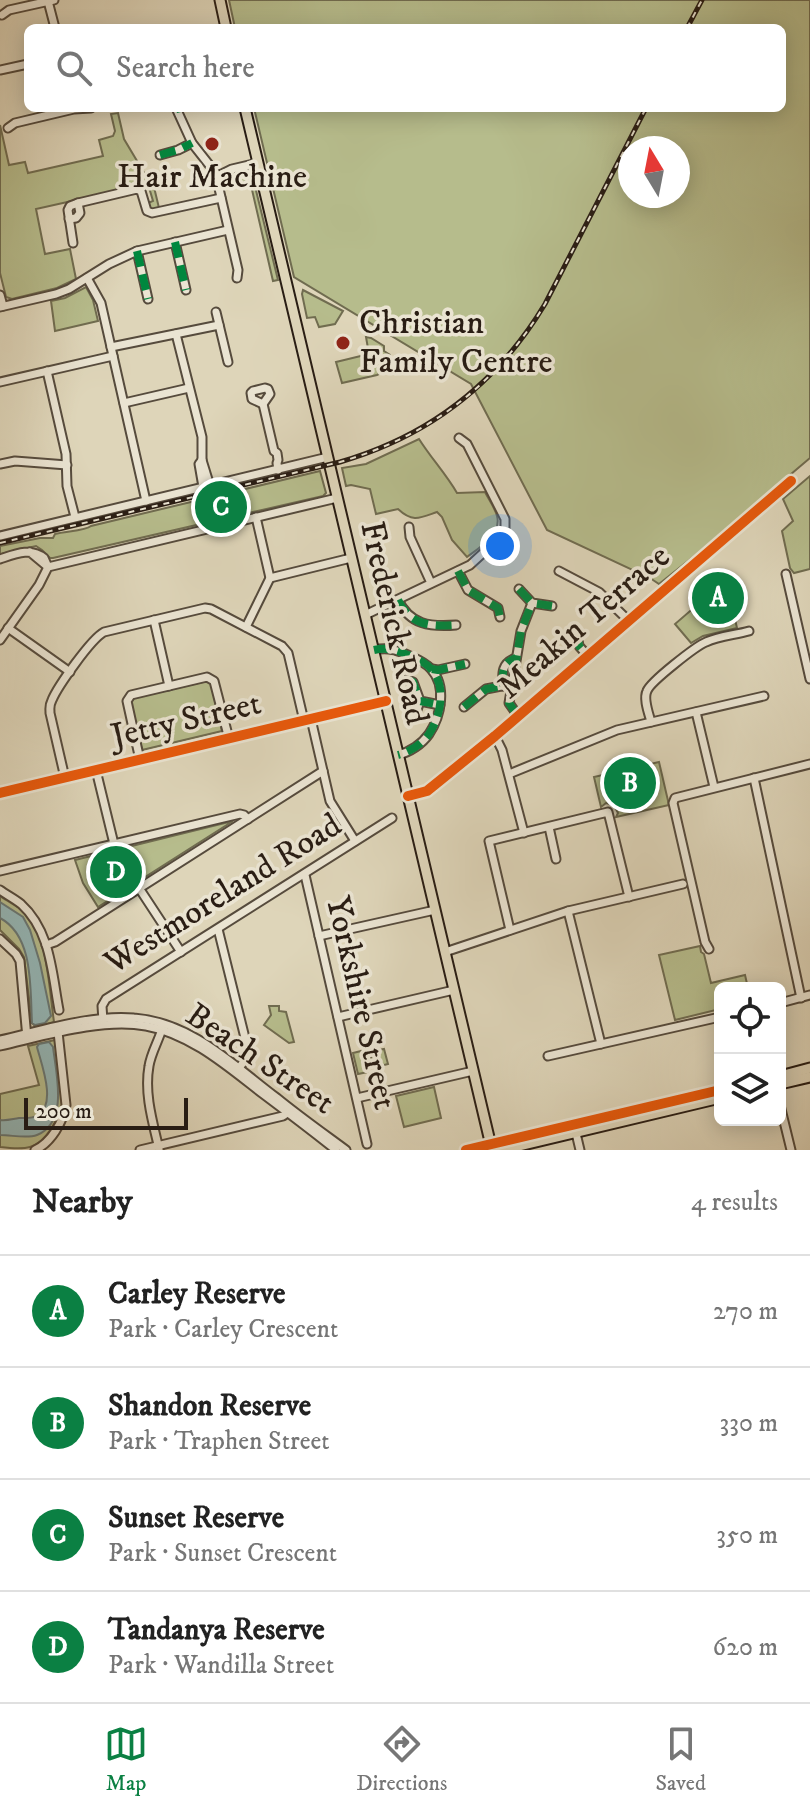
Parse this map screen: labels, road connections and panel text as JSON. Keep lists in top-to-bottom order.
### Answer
{
  "streets": {
    "main road": ["Frederick Road"],
    "street": [
      "Meakin Terrace",
      "Jetty Street",
      "Westmoreland Road",
      "Yorkshire Street",
      "Beach Street"
    ]
  },
  "crossings": [
    ["Meakin Terrace", "Frederick Road"],
    ["Frederick Road", "Jetty Street"],
    ["Westmoreland Road", "Yorkshire Street"],
    ["Westmoreland Road", "Beach Street"]
  ],
  "places": ["Hair Machine", "Christian Family Centre"],
  "scale_bar": "200 m",
  "north": "top",
  "page": {
    "search": "Search here",
    "pins": [
      "C",
      "A",
      "B",
      "D"
    ],
    "scale": "200 m",
    "heading": ["Nearby", "4 results"],
    "list": [
      {
        "mark": "A",
        "name": "Carley Reserve",
        "note": "Park · Carley Crescent",
        "value": "270 m"
      },
      {
        "mark": "B",
        "name": "Shandon Reserve",
        "note": "Park · Traphen Street",
        "value": "330 m"
      },
      {
        "mark": "C",
        "name": "Sunset Reserve",
        "note": "Park · Sunset Crescent",
        "value": "350 m"
      },
      {
        "mark": "D",
        "name": "Tandanya Reserve",
        "note": "Park · Wandilla Street",
        "value": "620 m"
      }
    ],
    "nav": ["Map", "Directions", "Saved"]
  }
}
